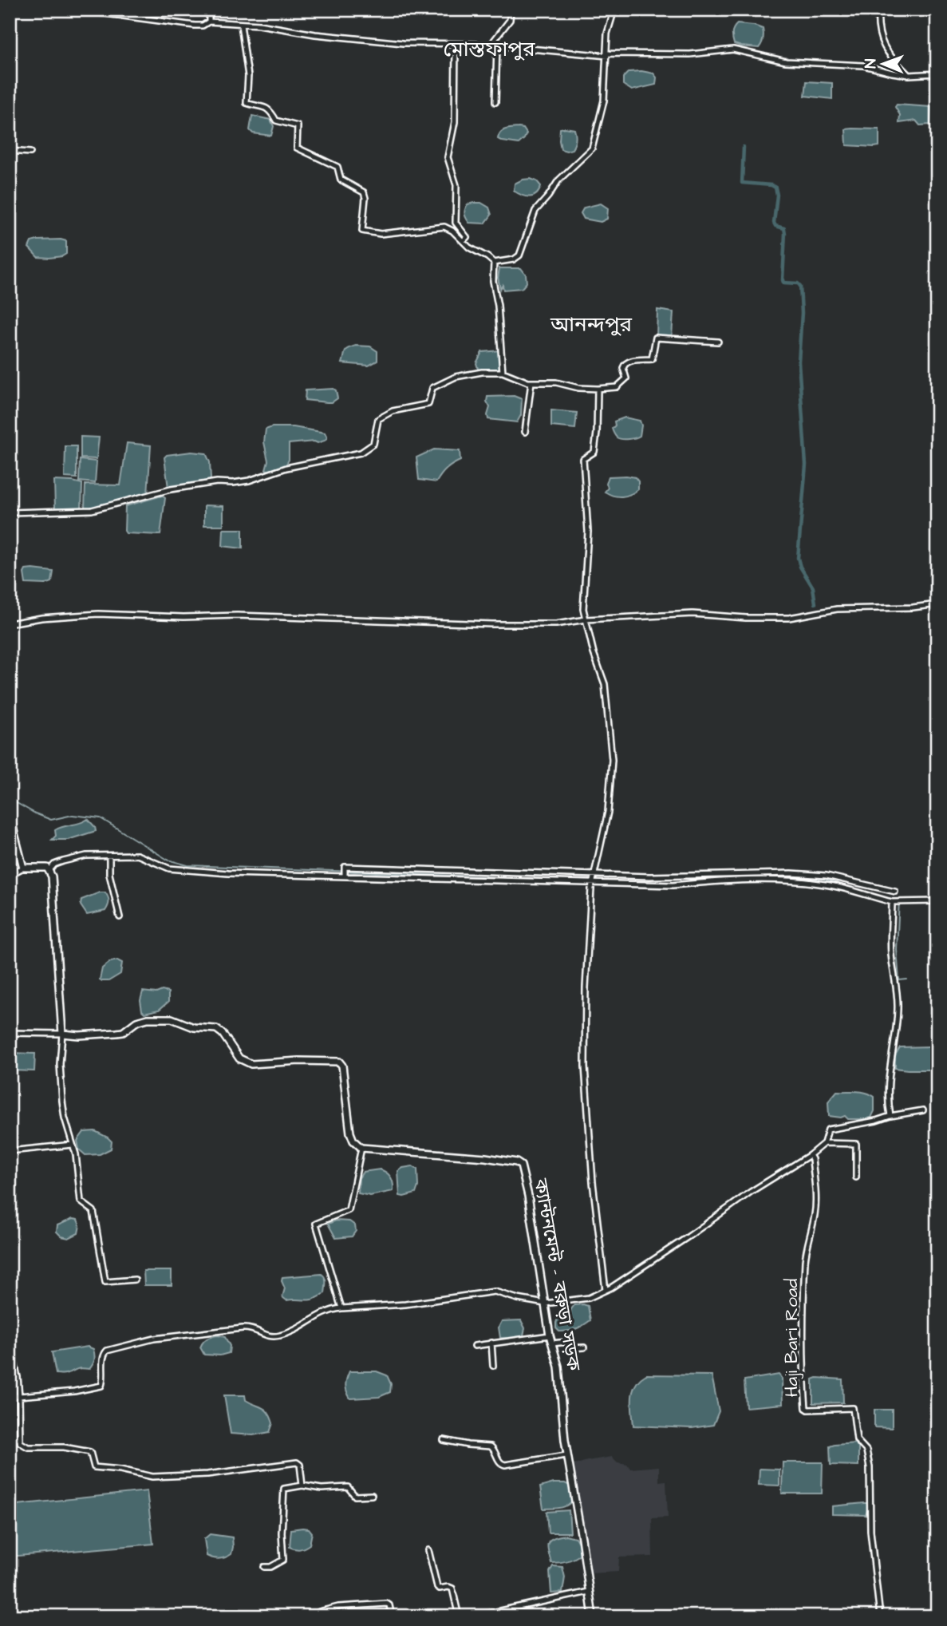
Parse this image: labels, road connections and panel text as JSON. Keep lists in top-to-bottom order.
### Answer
{
  "streets": {
    "main road": ["ক্যান্টনমেন্ট - বরুড়া সড়ক"],
    "street": ["Haji Bari Road"]
  },
  "districts": ["মোস্তফাপুর", "আনন্দপুর"],
  "north": "left"
}
